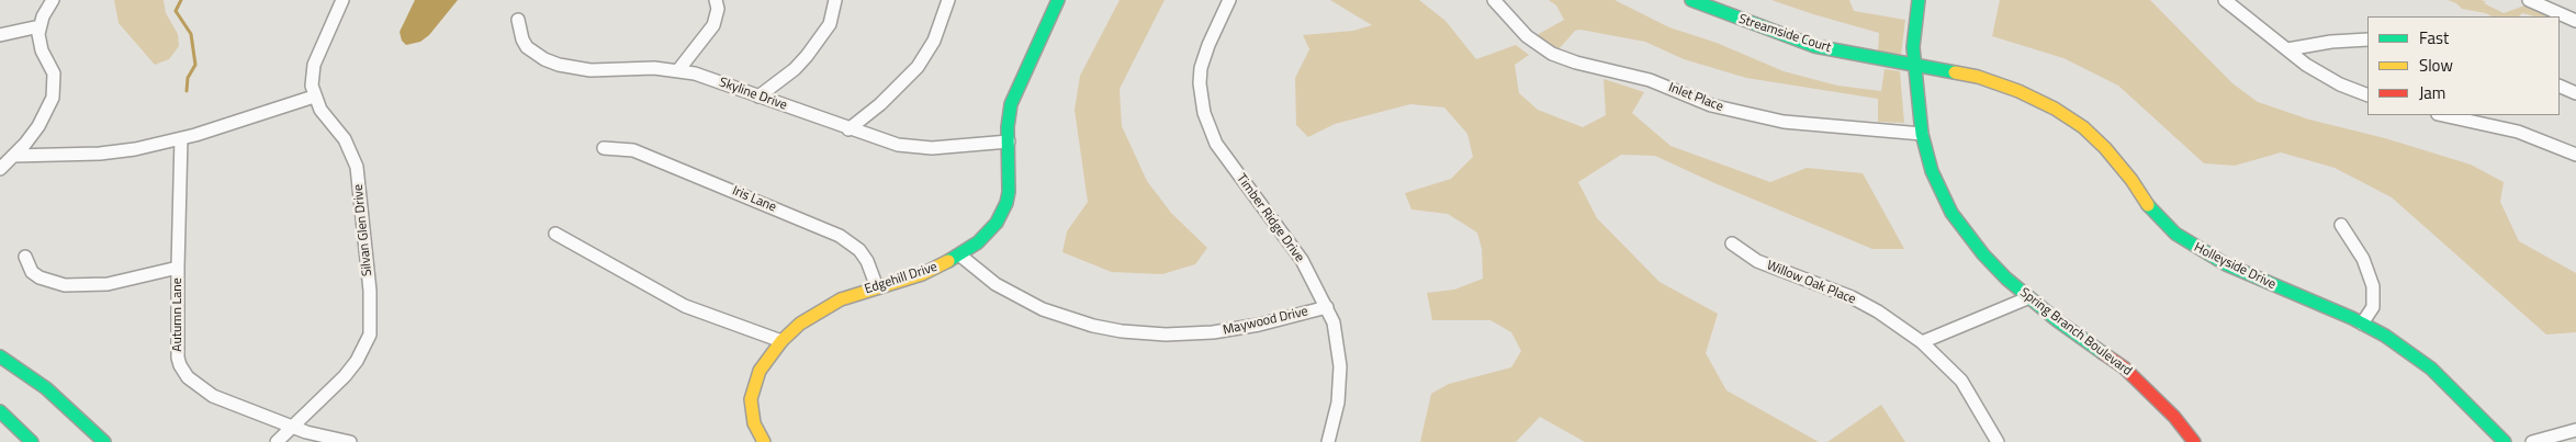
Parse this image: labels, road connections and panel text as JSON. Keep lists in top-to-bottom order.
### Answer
{
  "streets": {
    "street": [
      "Streamside Court",
      "Skyline Drive",
      "Inlet Place",
      "Iris Lane",
      "Timber Ridge Drive",
      "Silvan Glen Drive",
      "Holleyside Drive",
      "Edgehill Drive",
      "Willow Oak Place",
      "Autumn Lane",
      "Maywood Drive",
      "Spring Branch Boulevard"
    ]
  },
  "crossings": [
    ["Streamside Court", "Holleyside Drive"],
    ["Streamside Court", "Spring Branch Boulevard"],
    ["Skyline Drive", "Edgehill Drive"],
    ["Inlet Place", "Spring Branch Boulevard"],
    ["Iris Lane", "Edgehill Drive"],
    ["Timber Ridge Drive", "Maywood Drive"],
    ["Silvan Glen Drive", "Autumn Lane"],
    ["Holleyside Drive", "Spring Branch Boulevard"],
    ["Edgehill Drive", "Maywood Drive"]
  ],
  "legend": ["Fast", "Slow", "Jam"]
}
